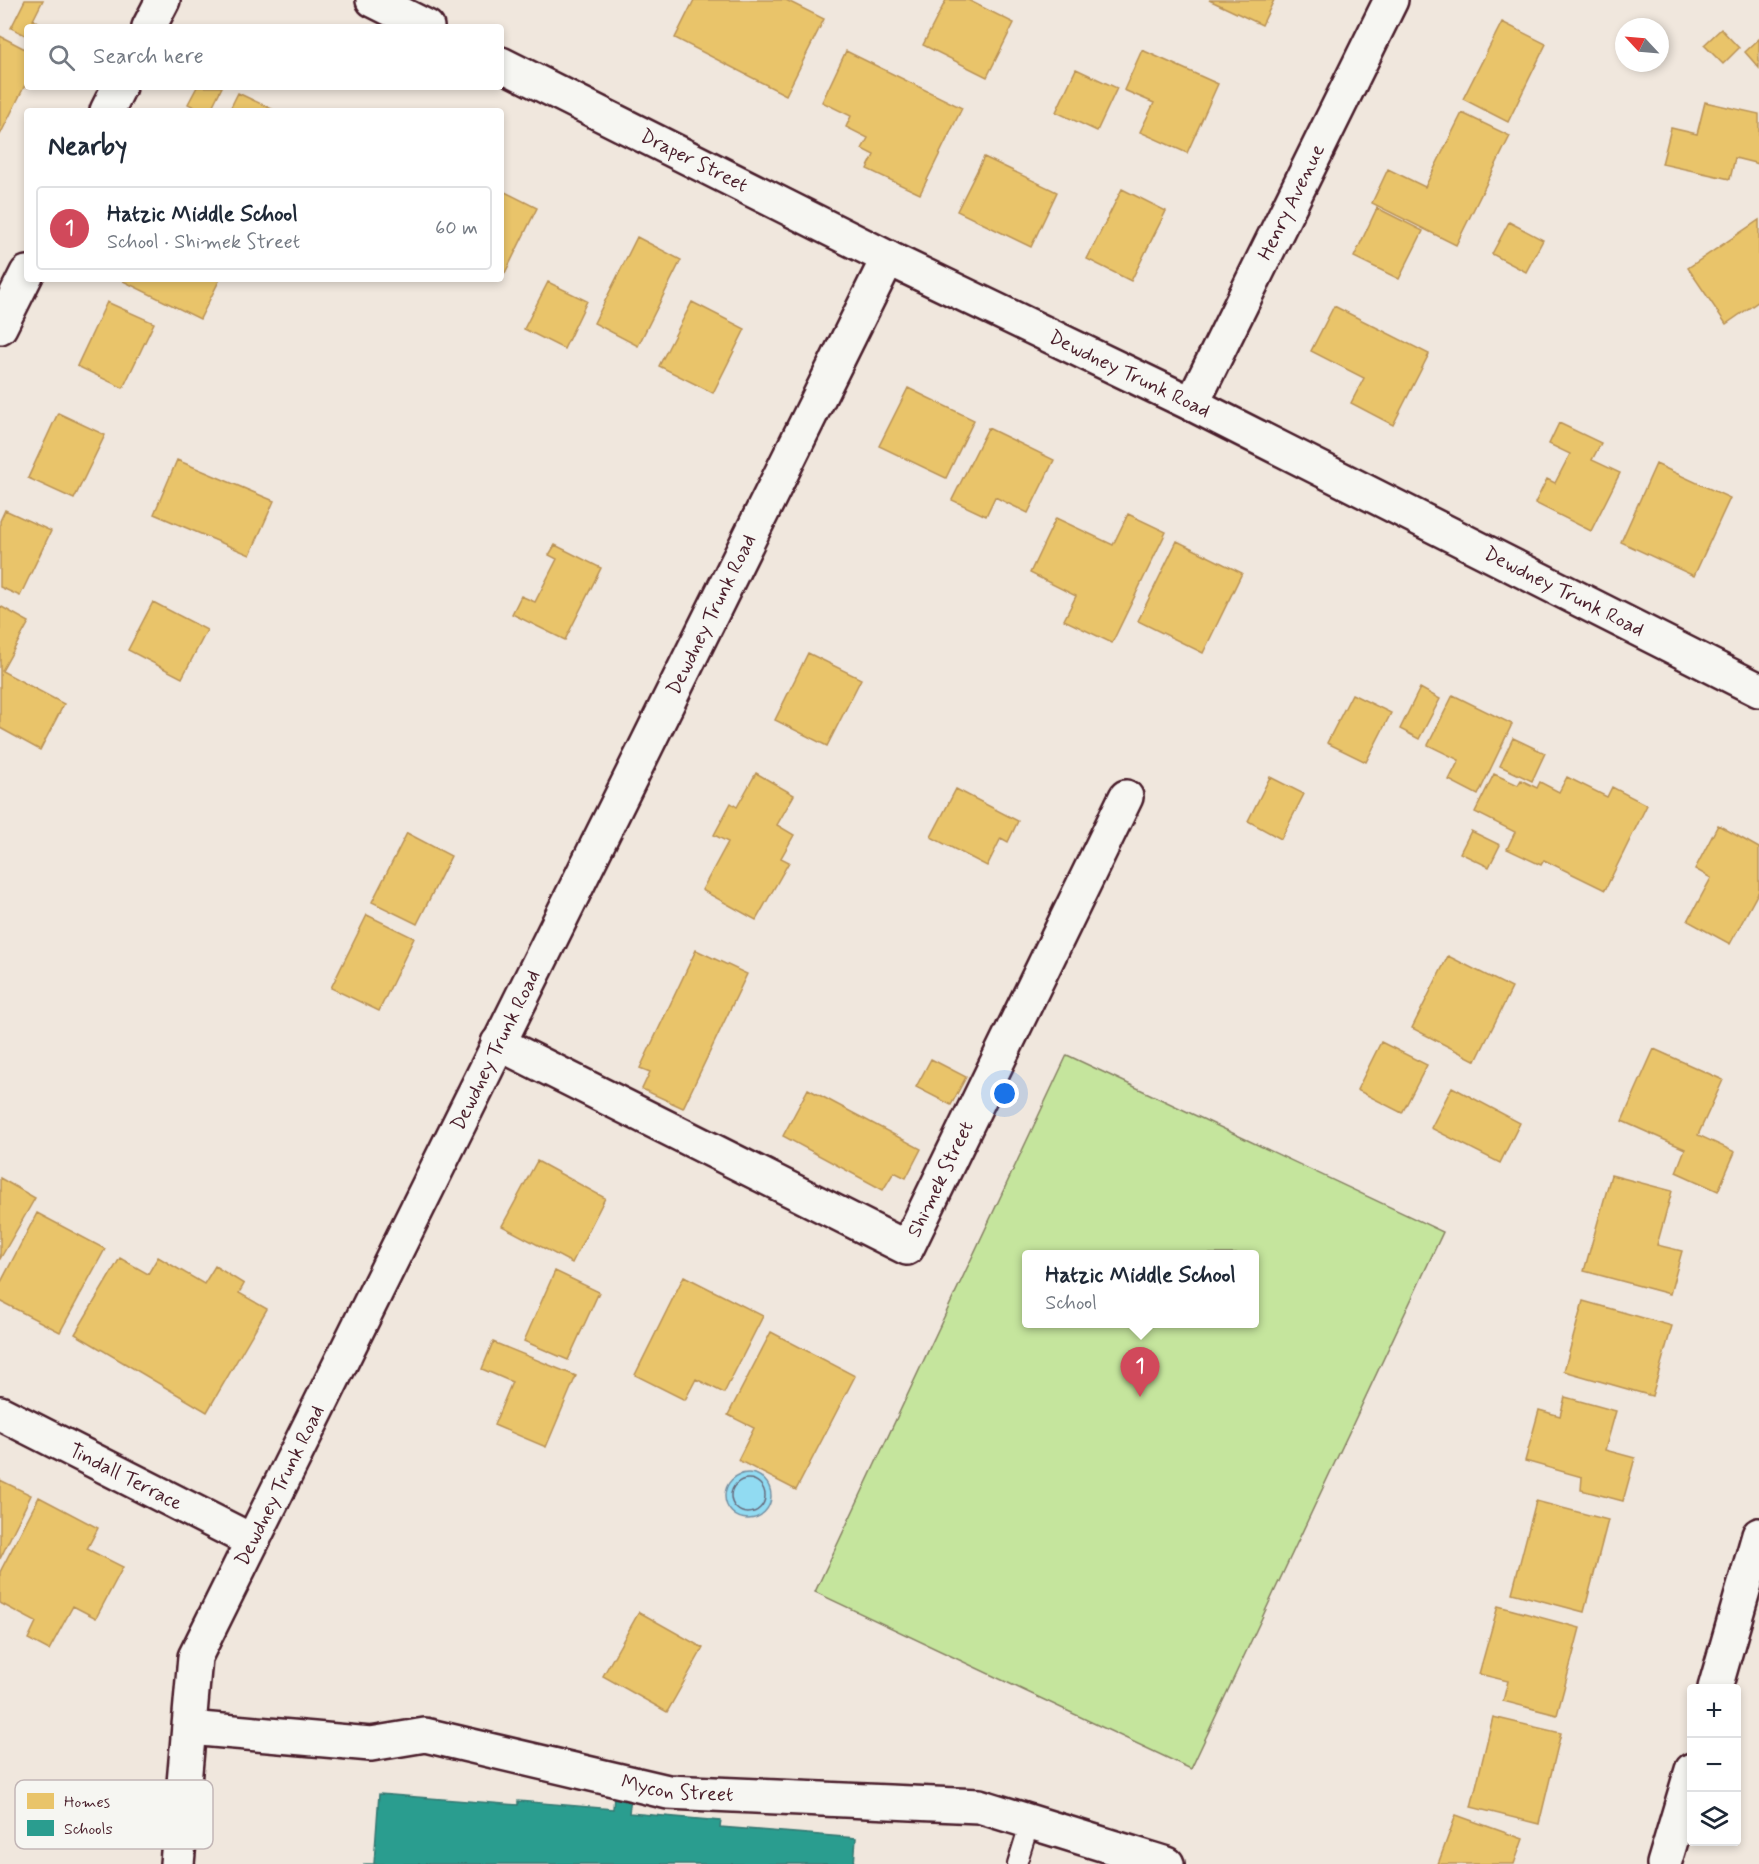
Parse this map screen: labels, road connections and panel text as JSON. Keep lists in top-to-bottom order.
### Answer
{
  "streets": {
    "street": [
      "Draper Street",
      "Henry Avenue",
      "Dewdney Trunk Road",
      "Shimek Street",
      "Tindall Terrace",
      "Mycon Street"
    ]
  },
  "crossings": [
    ["Draper Street", "Dewdney Trunk Road"],
    ["Henry Avenue", "Dewdney Trunk Road"],
    ["Dewdney Trunk Road", "Shimek Street"],
    ["Dewdney Trunk Road", "Tindall Terrace"],
    ["Dewdney Trunk Road", "Mycon Street"]
  ],
  "legend": ["Homes", "Schools"],
  "north": "top left",
  "page": {
    "search": "Search here",
    "heading": "Nearby",
    "list": [
      {
        "mark": "1",
        "name": "Hatzic Middle School",
        "note": "School · Shimek Street",
        "value": "60 m"
      }
    ],
    "popup": ["Hatzic Middle School", "School"],
    "pins": "1",
    "map_buttons": ["+", "−"]
  }
}
